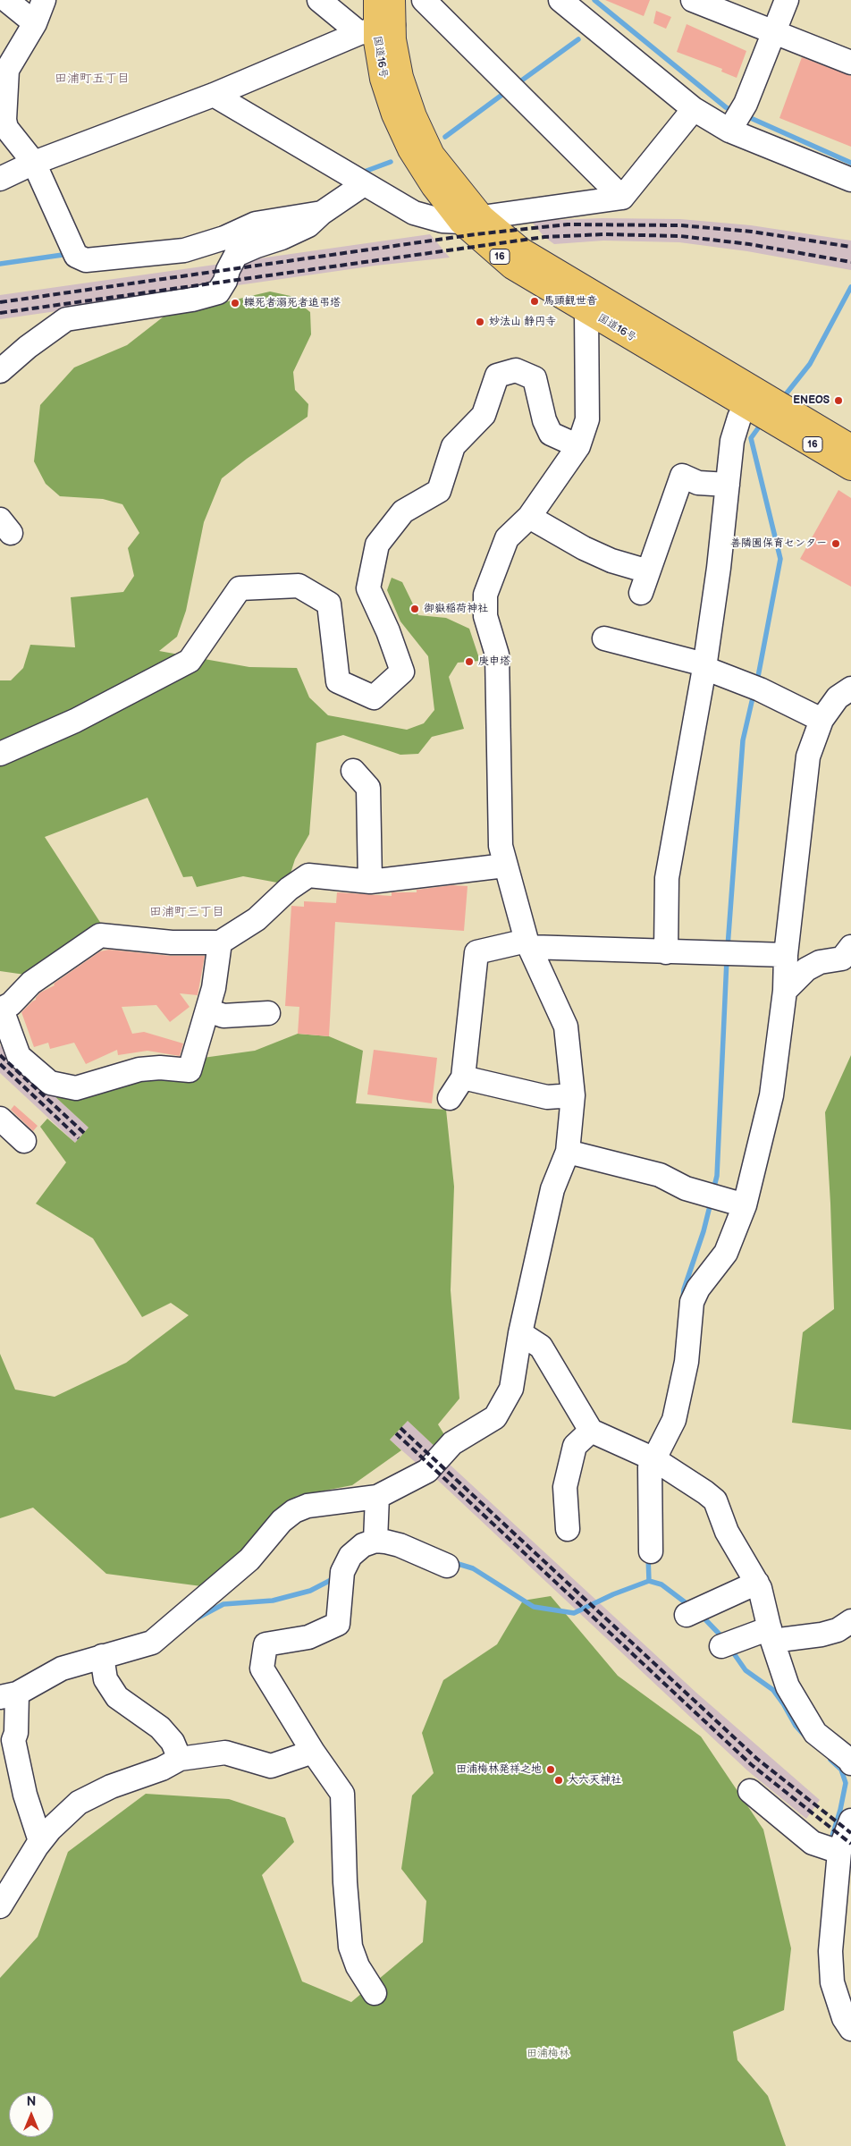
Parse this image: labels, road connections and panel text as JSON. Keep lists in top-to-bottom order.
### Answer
{
  "streets": {
    "highway": ["国道16号", "16"]
  },
  "districts": ["田浦町五丁目", "田浦町三丁目"],
  "parks": ["田浦梅林"],
  "places": [
    "馬頭観世音",
    "轢死者溺死者追弔塔",
    "妙法山 静円寺",
    "ENEOS",
    "善隣園保育センター",
    "御嶽稲荷神社",
    "庚申塔",
    "田浦梅林発祥之地",
    "大六天神社"
  ],
  "north": "top"
}
